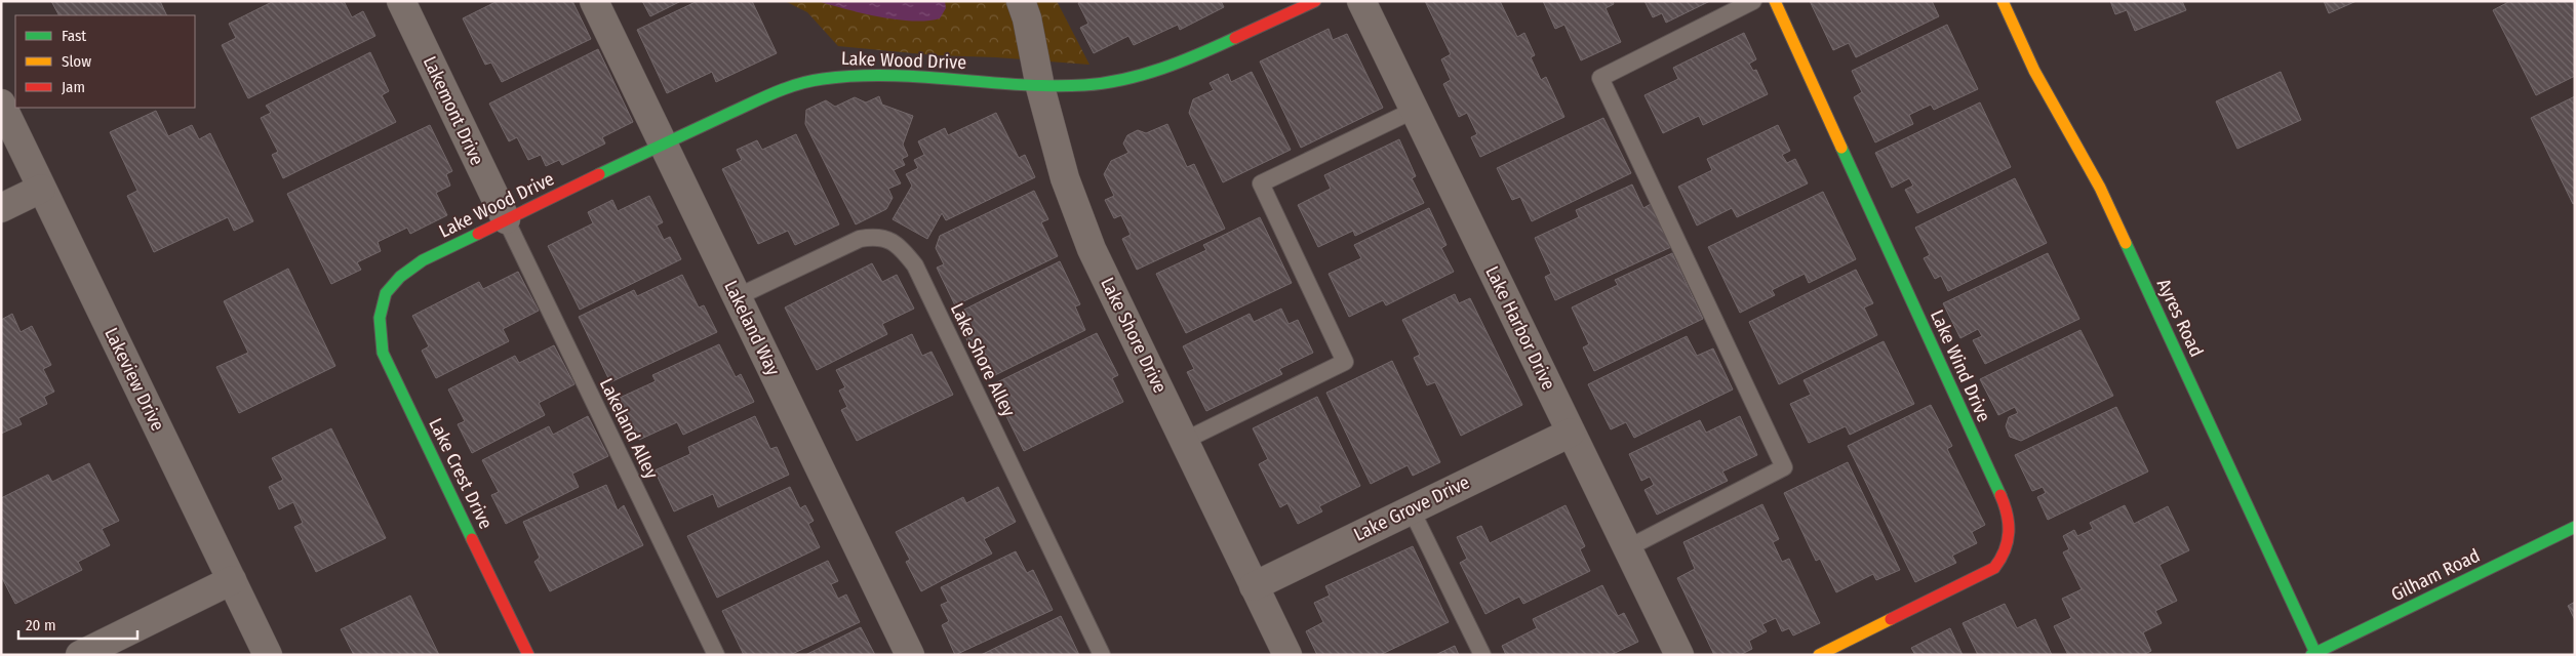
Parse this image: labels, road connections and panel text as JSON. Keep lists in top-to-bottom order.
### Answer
{
  "streets": {
    "street": [
      "Lake Wood Drive",
      "Lakemont Drive",
      "Ayres Road",
      "Lakeland Way",
      "Lake Harbor Drive",
      "Lake Shore Drive",
      "Lake Wind Drive",
      "Lakeview Drive",
      "Lake Crest Drive",
      "Lake Grove Drive",
      "Gilham Road"
    ],
    "lane": ["Lake Shore Alley", "Lakeland Alley"]
  },
  "crossings": [
    ["Lake Wood Drive", "Lakemont Drive"],
    ["Lake Wood Drive", "Lakeland Way"],
    ["Lake Wood Drive", "Lake Shore Drive"],
    ["Lake Wood Drive", "Lakeland Alley"],
    ["Lake Wood Drive", "Lake Crest Drive"],
    ["Lakemont Drive", "Lakeland Alley"],
    ["Ayres Road", "Gilham Road"],
    ["Lakeland Way", "Lake Shore Alley"],
    ["Lake Harbor Drive", "Lake Grove Drive"],
    ["Lake Shore Drive", "Lake Grove Drive"]
  ],
  "legend": ["Fast", "Slow", "Jam"],
  "scale_bar": "20 m"
}
